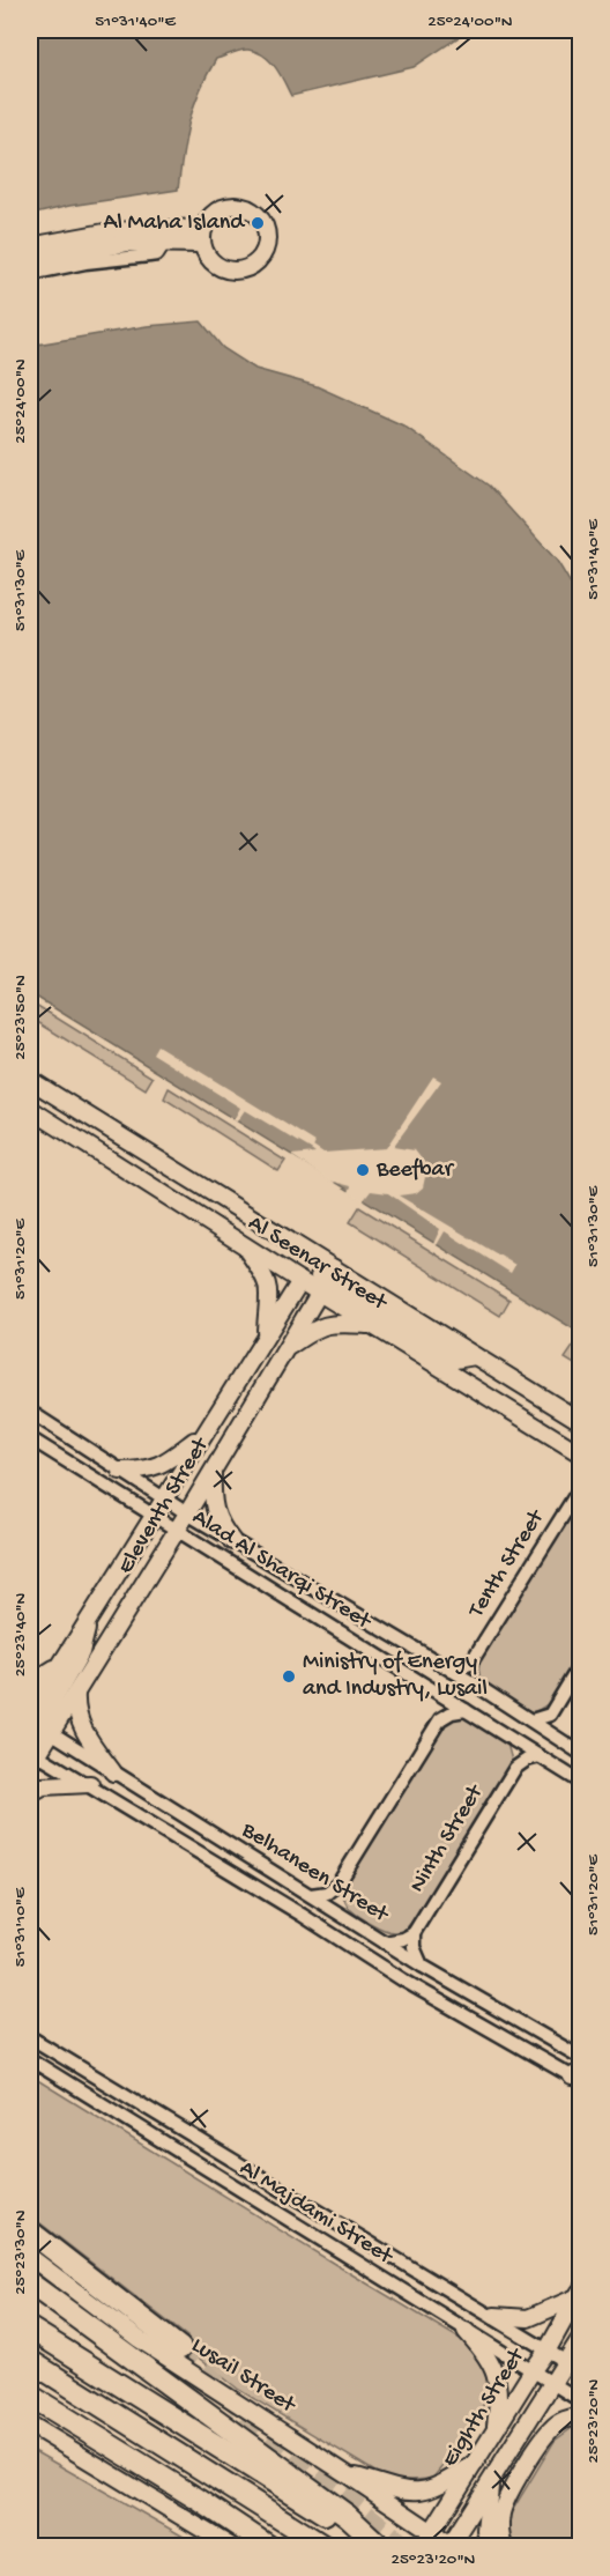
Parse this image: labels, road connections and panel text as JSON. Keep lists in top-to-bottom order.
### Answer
{
  "streets": {
    "street": [
      "Al Seenar Street",
      "Eleventh Street",
      "Tenth Street",
      "Alad Al Sharqi Street",
      "Ninth Street",
      "Belhaneen Street",
      "Al Majdami Street",
      "Lusail Street",
      "Eighth Street"
    ]
  },
  "crossings": [
    ["Al Seenar Street", "Eleventh Street"],
    ["Eleventh Street", "Alad Al Sharqi Street"],
    ["Eleventh Street", "Belhaneen Street"],
    ["Al Majdami Street", "Eighth Street"],
    ["Lusail Street", "Eighth Street"]
  ],
  "places": ["Al Maha Island", "Beefbar", "Ministry of Energy and Industry, Lusail"],
  "coordinates": [
    "51°31'40\"E",
    "25°24'00\"N",
    "51°31'30\"E",
    "25°23'50\"N",
    "51°31'20\"E",
    "25°23'40\"N",
    "51°31'10\"E",
    "25°23'30\"N",
    "25°23'20\"N"
  ]
}
